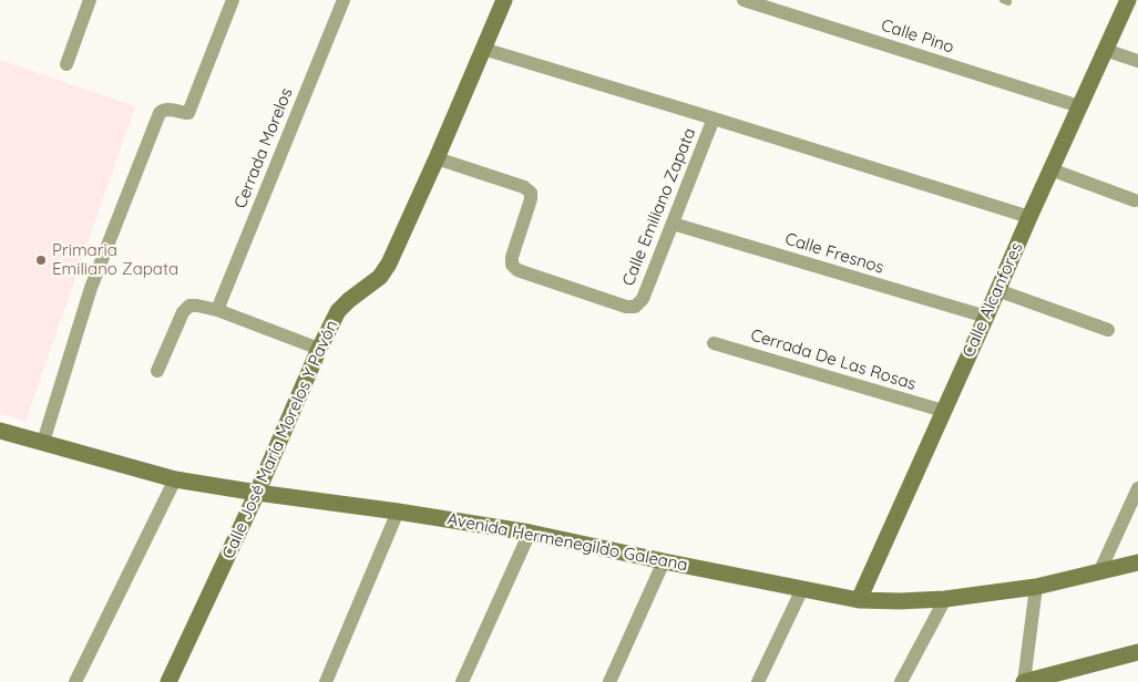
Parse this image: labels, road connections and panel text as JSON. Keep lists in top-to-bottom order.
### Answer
{
  "streets": {
    "street": [
      "Calle Pino",
      "Cerrada Morelos",
      "Calle Emiliano Zapata",
      "Calle Fresnos",
      "Calle Alcanfores",
      "Cerrada De Las Rosas",
      "Calle José María Morelos Y Pavón",
      "Avenida Hermenegildo Galeana"
    ]
  },
  "crossings": [
    ["Calle Pino", "Calle Alcanfores"],
    ["Calle Emiliano Zapata", "Calle Fresnos"],
    ["Calle Emiliano Zapata", "Calle José María Morelos Y Pavón"],
    ["Calle Fresnos", "Calle Alcanfores"],
    ["Calle Alcanfores", "Cerrada De Las Rosas"],
    ["Calle Alcanfores", "Avenida Hermenegildo Galeana"],
    ["Calle José María Morelos Y Pavón", "Avenida Hermenegildo Galeana"]
  ],
  "places": ["Primaria Emiliano Zapata"]
}
